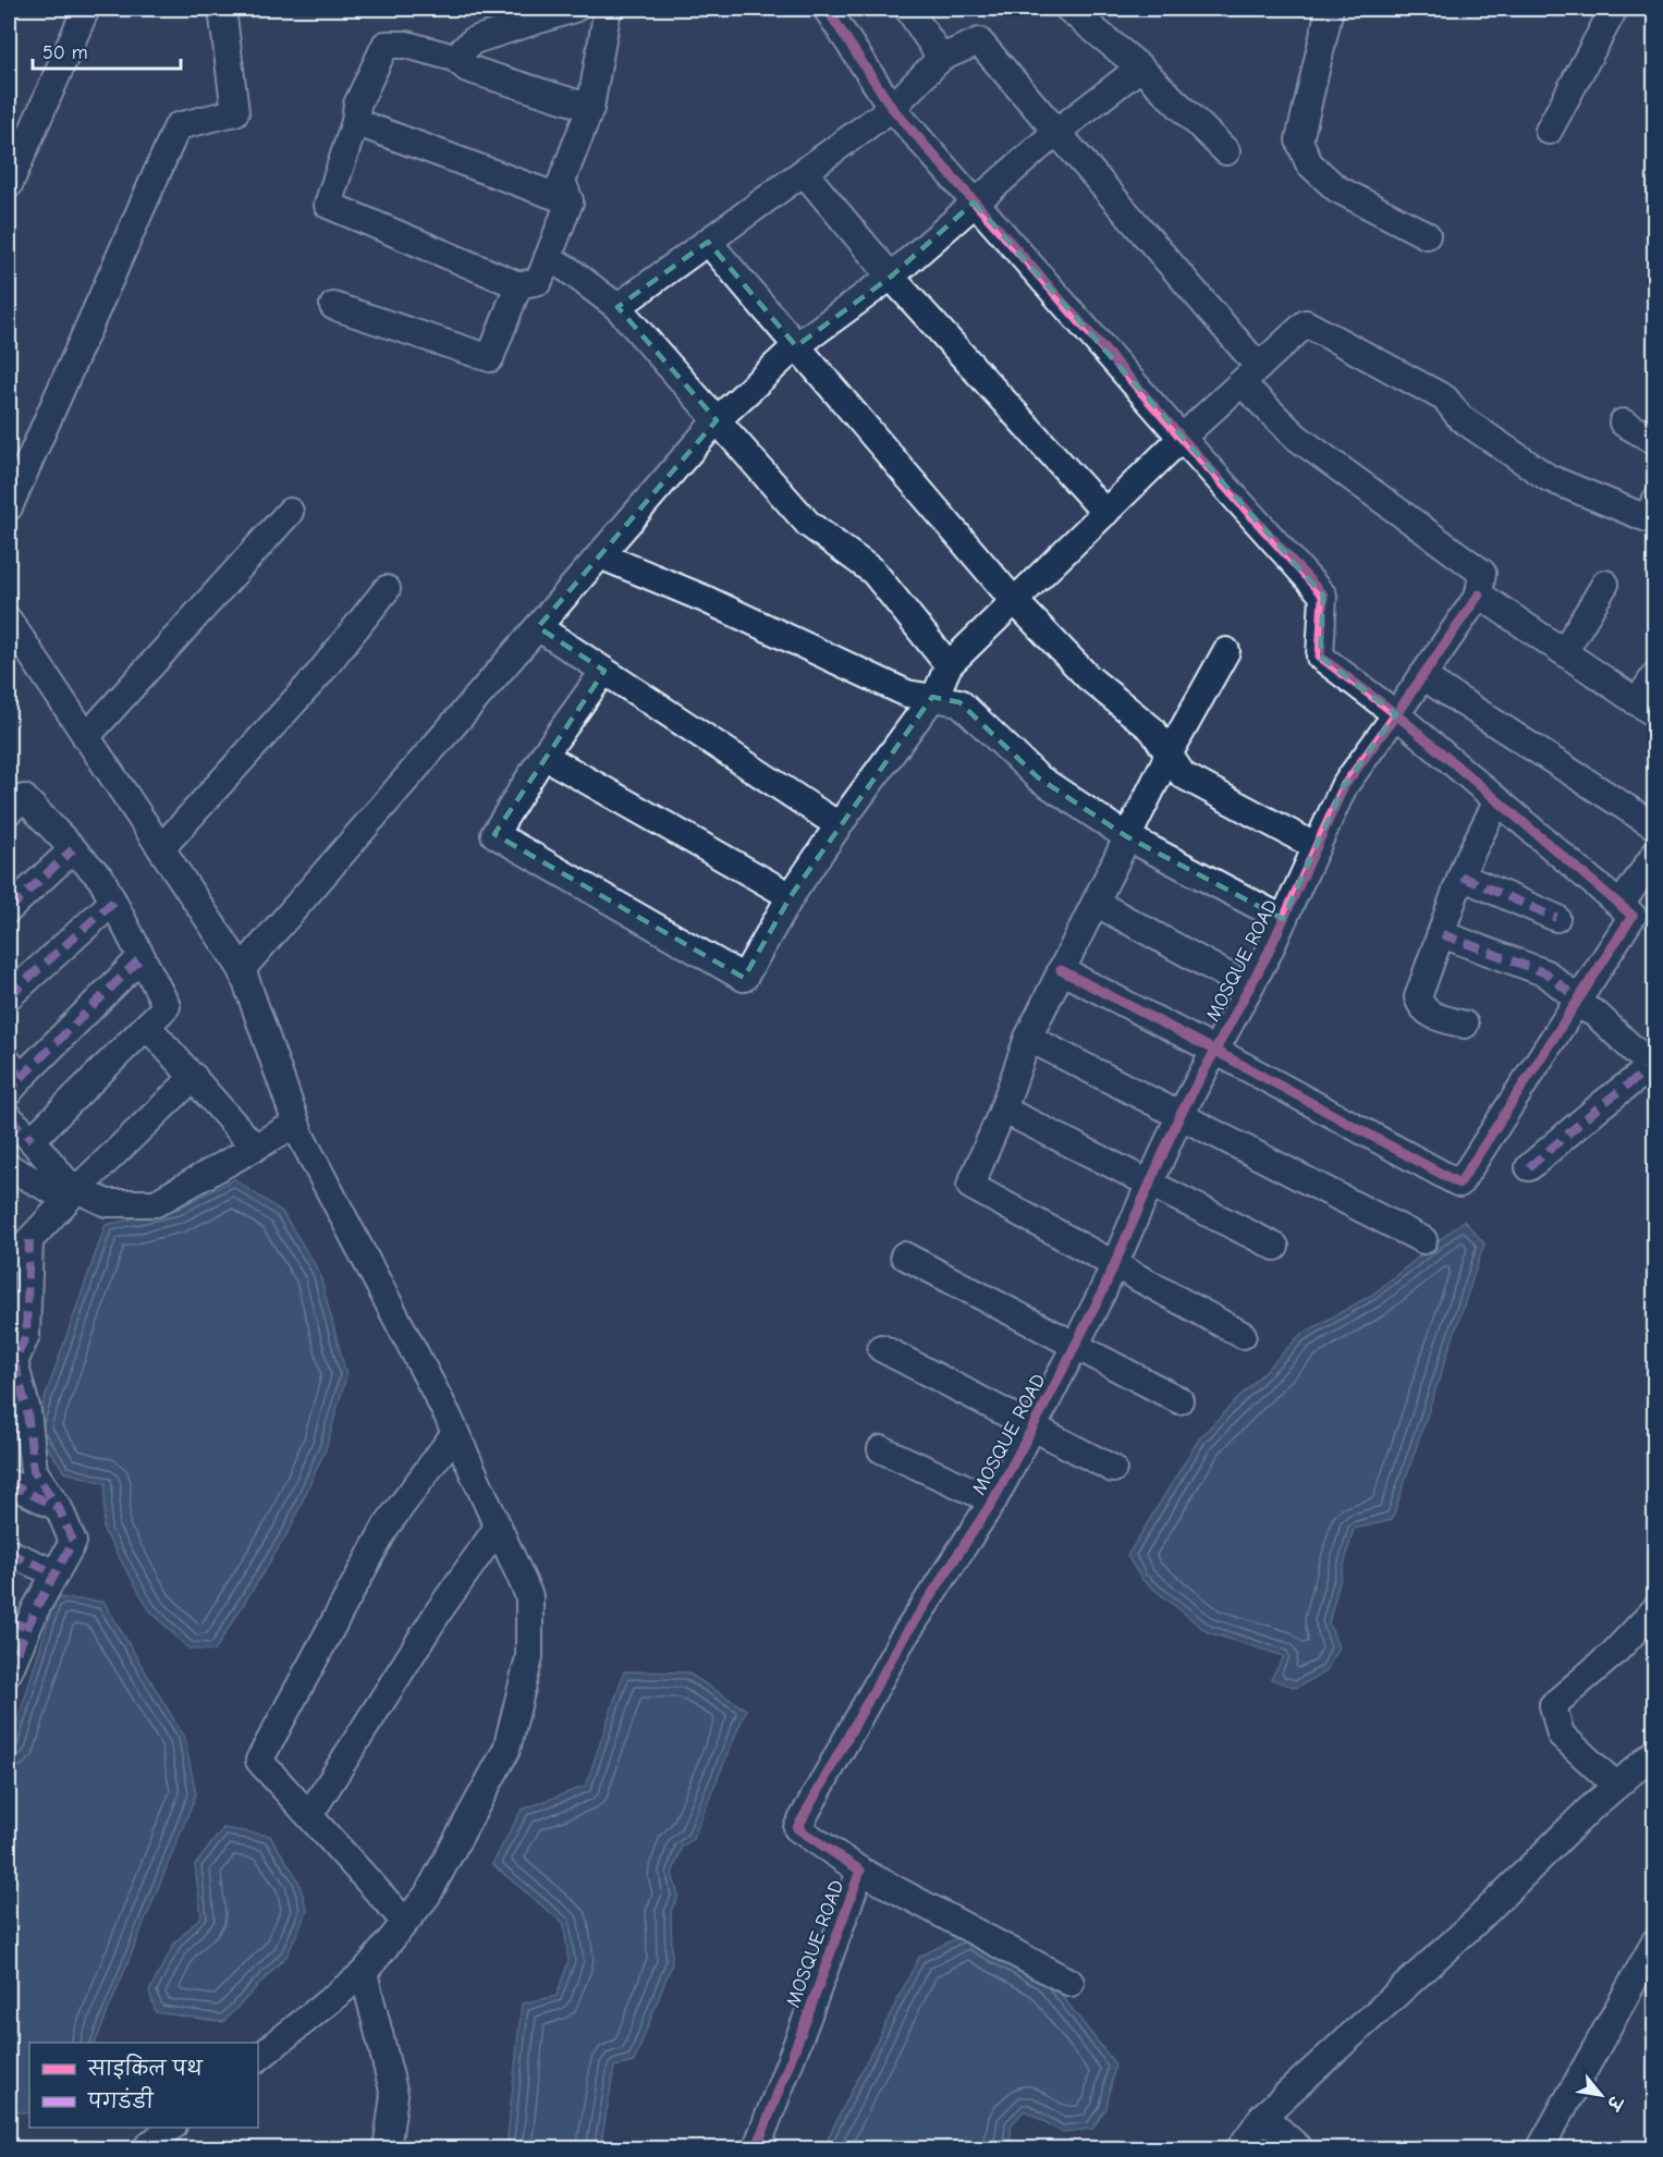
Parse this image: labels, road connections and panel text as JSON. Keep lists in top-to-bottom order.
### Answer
{
  "streets": {
    "street": ["MOSQUE ROAD"]
  },
  "legend": ["साइकिल पथ", "पगडंडी"],
  "scale_bar": "50 m",
  "north": "bottom right"
}
